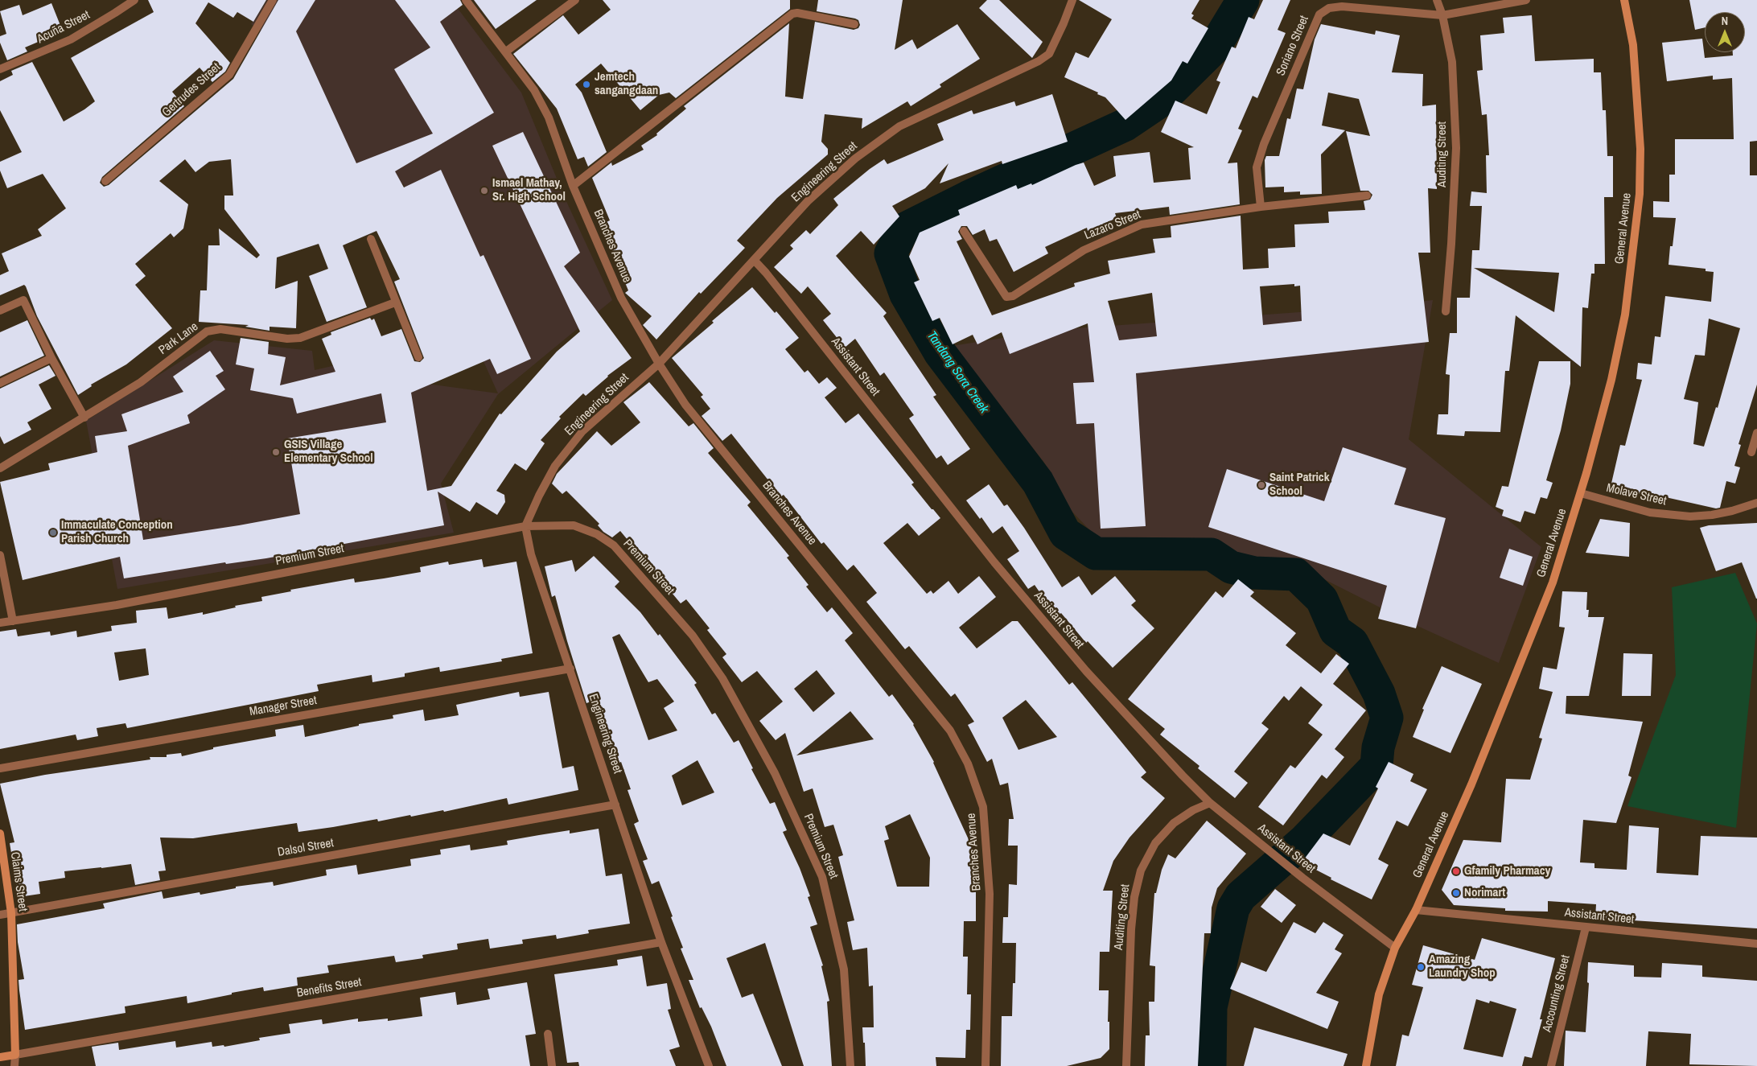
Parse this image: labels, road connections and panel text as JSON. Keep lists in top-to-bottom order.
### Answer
{
  "streets": {
    "street": [
      "Acuña Street",
      "Soriano Street",
      "Gertrudes Street",
      "Auditing Street",
      "Engineering Street",
      "Lazaro Street",
      "General Avenue",
      "Branches Avenue",
      "Park Lane",
      "Assistant Street",
      "Molave Street",
      "Premium Street",
      "Manager Street",
      "Dalsol Street",
      "Claims Street",
      "Benefits Street",
      "Accounting Street"
    ]
  },
  "crossings": [
    ["Soriano Street", "Auditing Street"],
    ["Soriano Street", "Lazaro Street"],
    ["Auditing Street", "Assistant Street"],
    ["Engineering Street", "Branches Avenue"],
    ["Engineering Street", "Assistant Street"],
    ["Engineering Street", "Premium Street"],
    ["Engineering Street", "Manager Street"],
    ["Engineering Street", "Dalsol Street"],
    ["Engineering Street", "Benefits Street"],
    ["General Avenue", "Assistant Street"],
    ["General Avenue", "Molave Street"],
    ["Assistant Street", "Accounting Street"],
    ["Dalsol Street", "Claims Street"],
    ["Claims Street", "Benefits Street"]
  ],
  "water": ["Tandang Sora Creek"],
  "places": [
    "Jemtech sangangdaan",
    "Ismael Mathay, Sr. High School",
    "GSIS Village Elementary School",
    "Saint Patrick School",
    "Immaculate Conception Parish Church",
    "Gfamily Pharmacy",
    "Norimart",
    "Amazing Laundry Shop"
  ],
  "north": "top"
}
